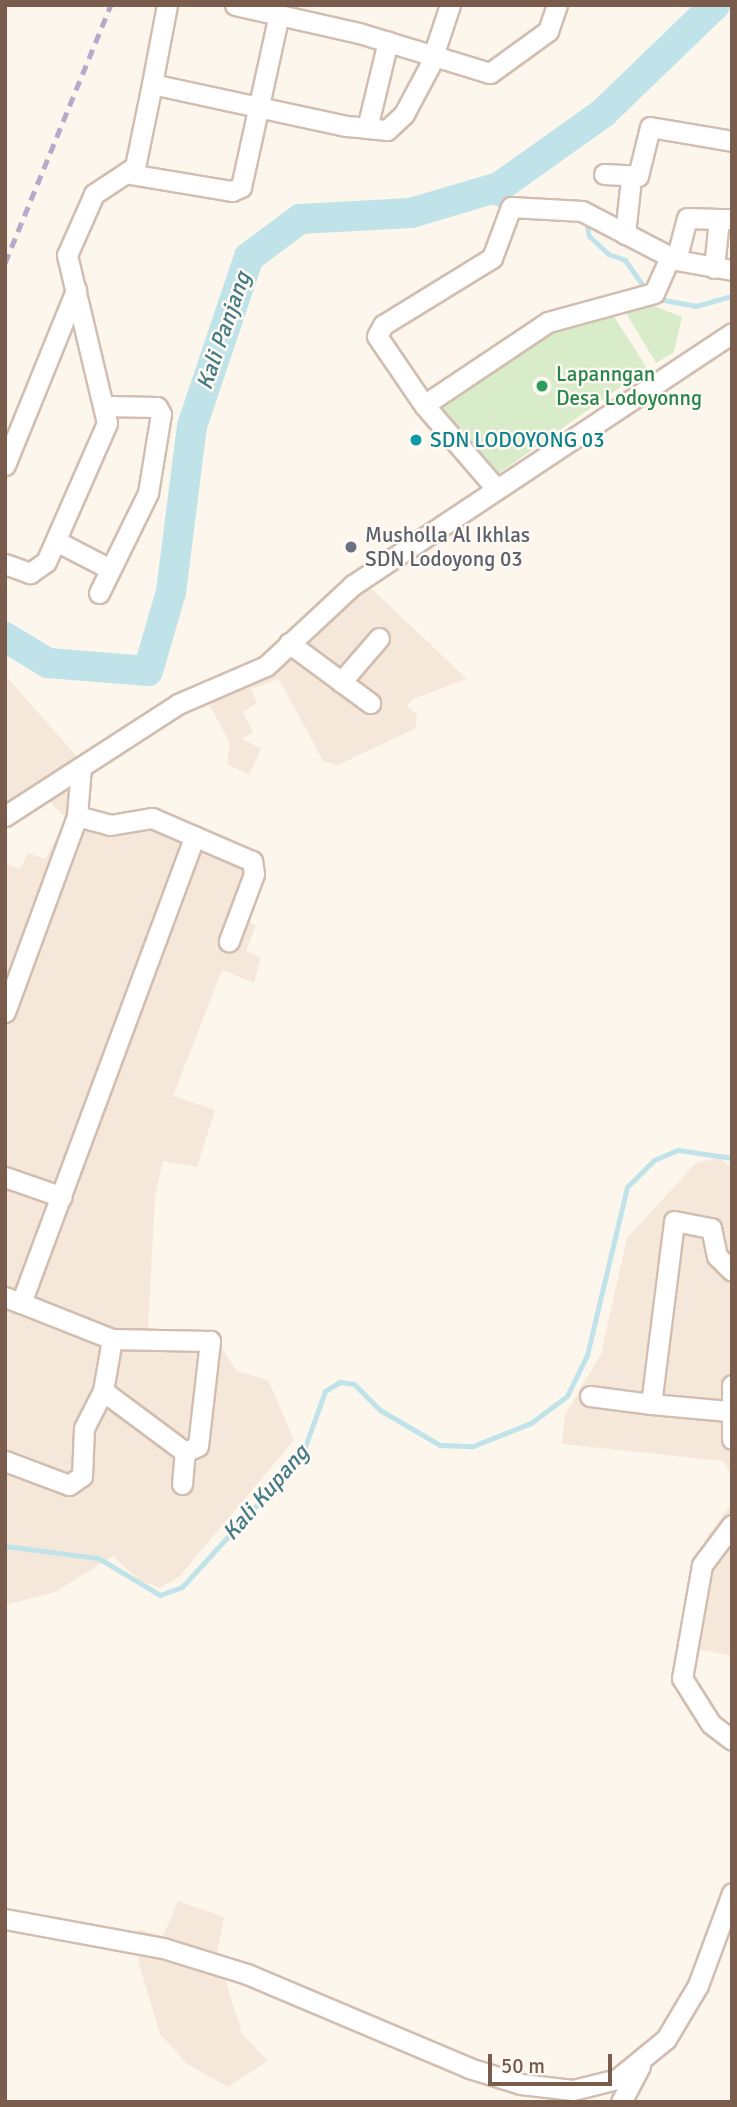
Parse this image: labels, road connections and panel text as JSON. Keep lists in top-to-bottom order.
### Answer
{
  "water": ["Kali Panjang", "Kali Kupang"],
  "places": ["Lapanngan Desa Lodoyonng", "SDN LODOYONG 03", "Musholla Al Ikhlas SDN Lodoyong 03"],
  "scale_bar": "50 m"
}
